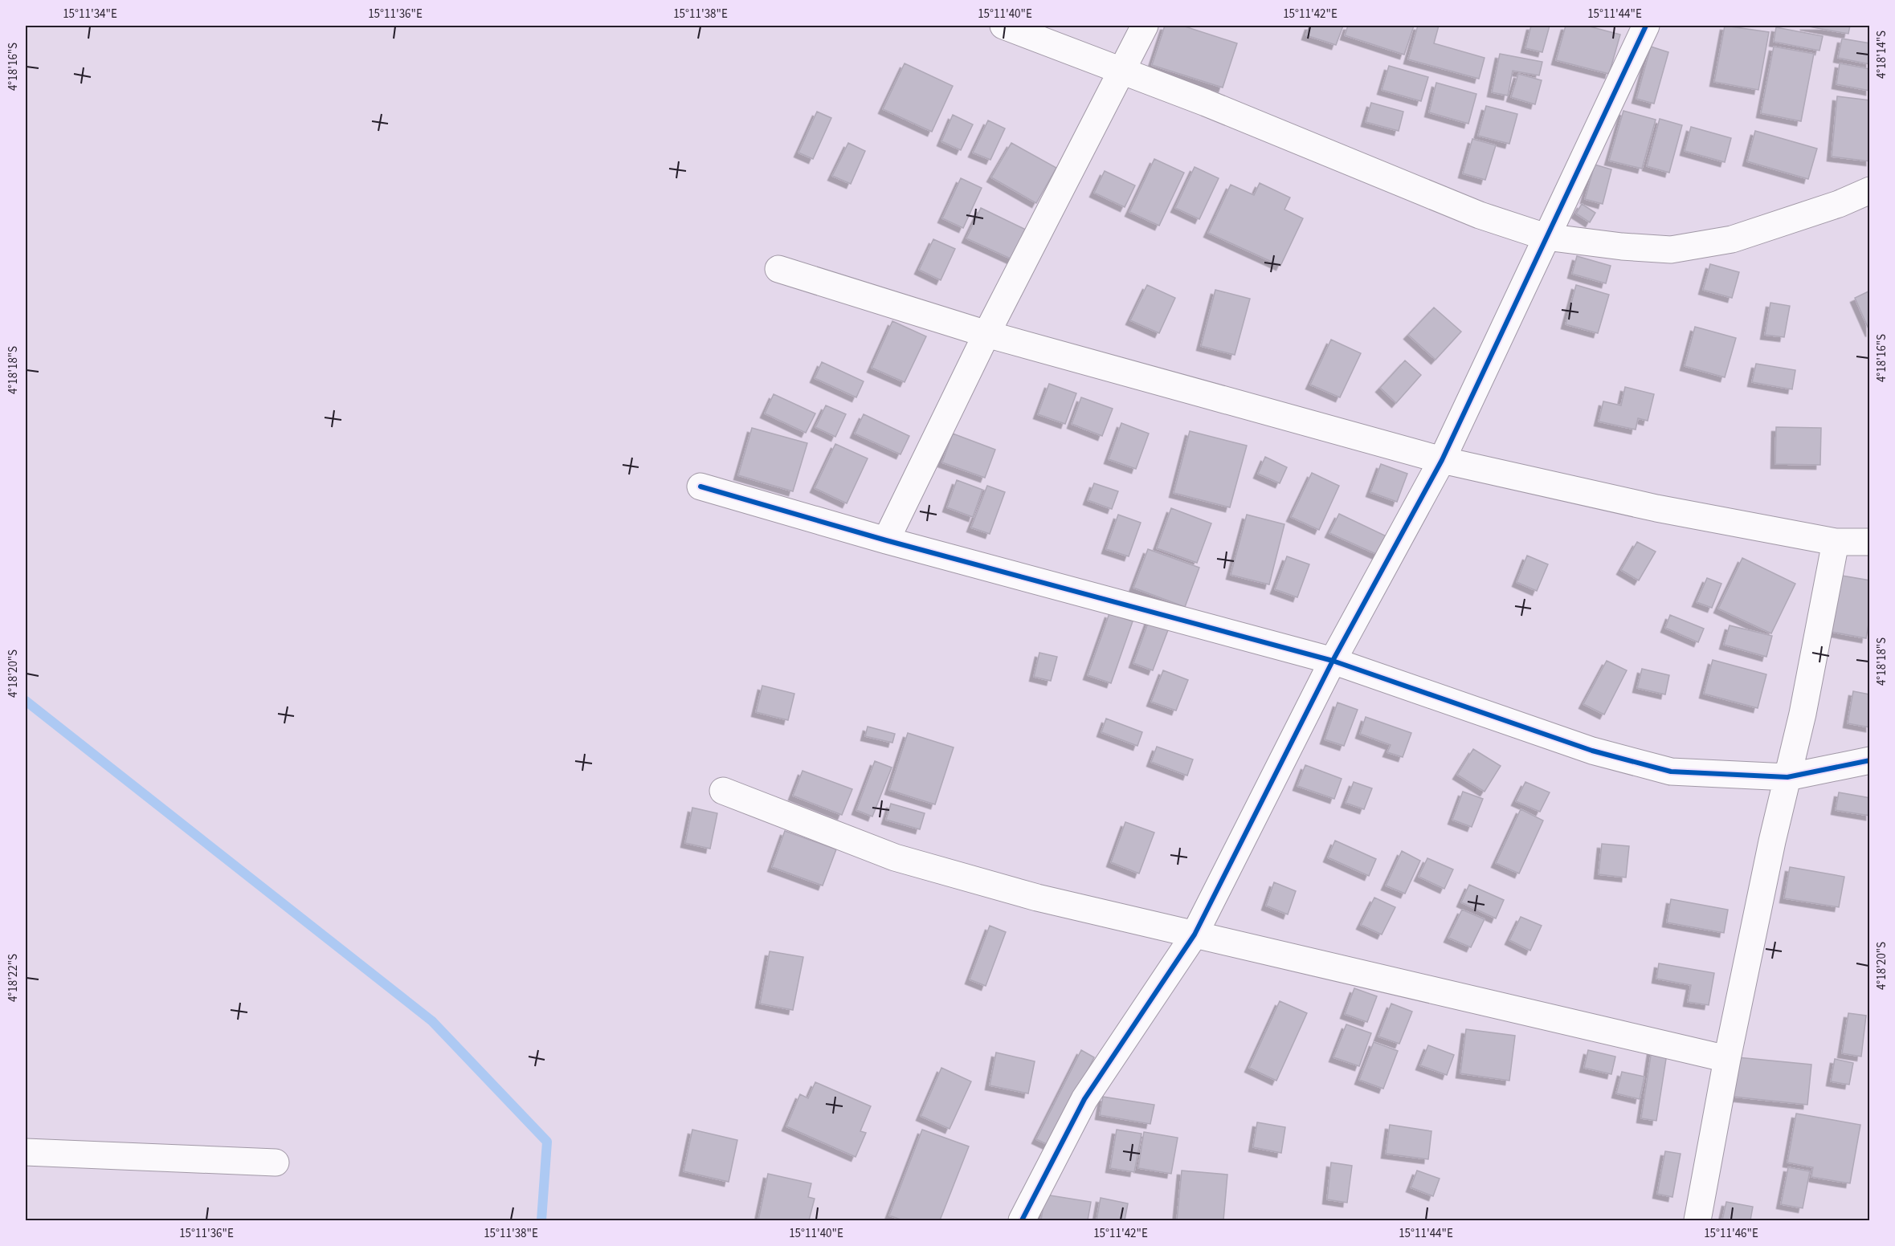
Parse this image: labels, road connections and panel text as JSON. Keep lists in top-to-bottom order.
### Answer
{
  "coordinates": [
    "15°11'34\"E",
    "15°11'36\"E",
    "15°11'38\"E",
    "15°11'40\"E",
    "15°11'42\"E",
    "15°11'44\"E",
    "4°18'14\"S",
    "4°18'16\"S",
    "4°18'18\"S",
    "4°18'20\"S",
    "4°18'22\"S",
    "15°11'46\"E"
  ]
}
